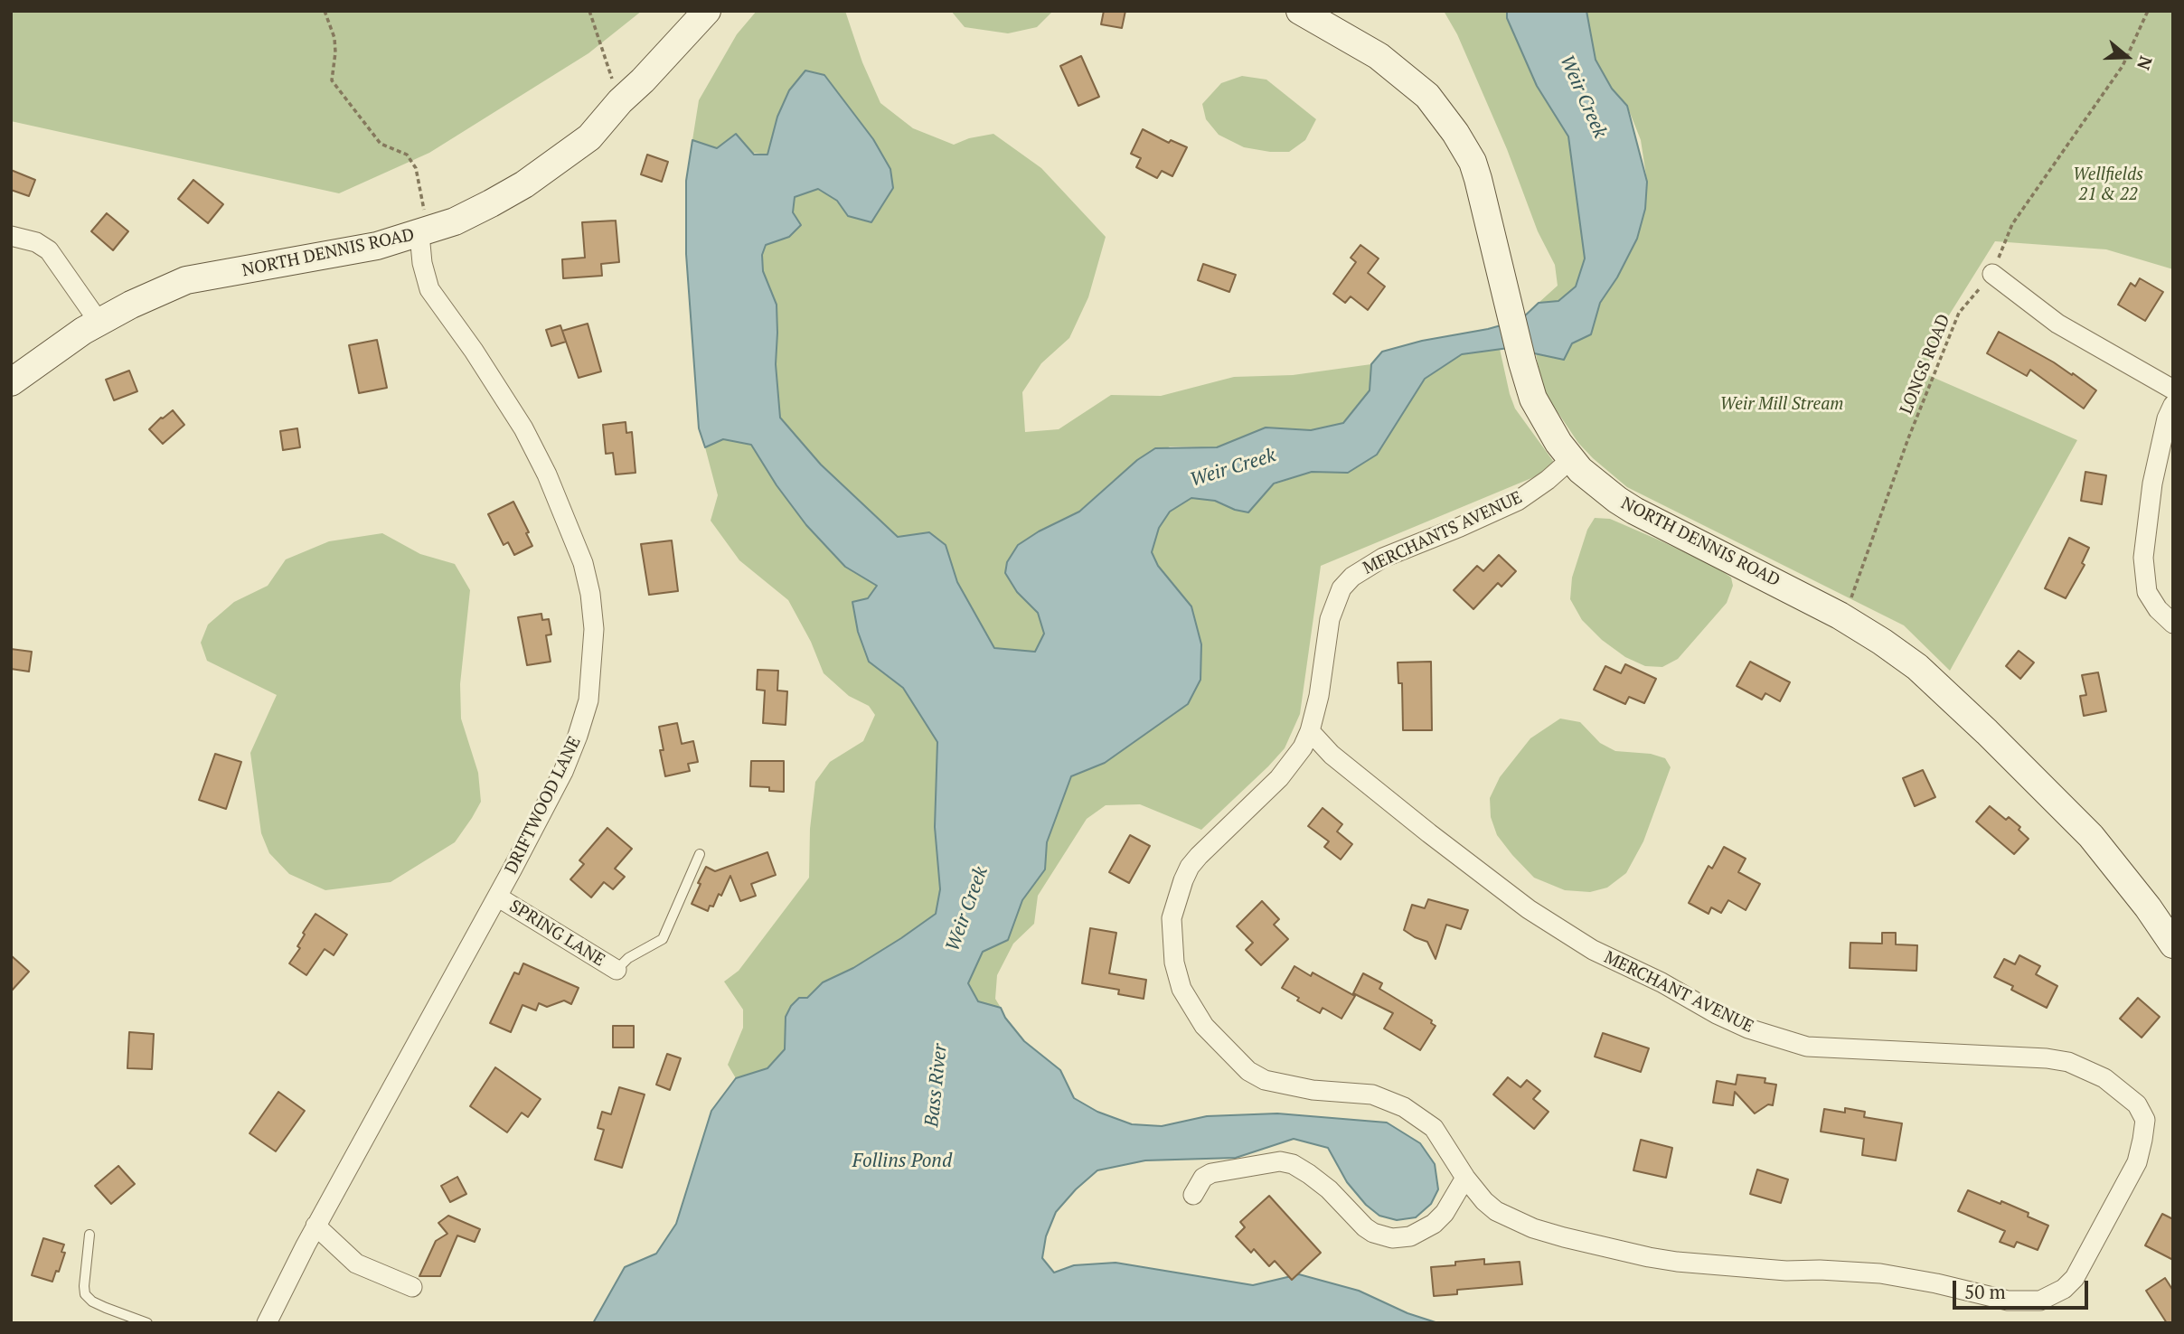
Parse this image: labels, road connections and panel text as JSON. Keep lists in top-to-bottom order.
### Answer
{
  "streets": {
    "main road": ["NORTH DENNIS ROAD"],
    "street": [
      "MERCHANTS AVENUE",
      "DRIFTWOOD LANE",
      "SPRING LANE",
      "MERCHANT AVENUE"
    ],
    "path": ["LONGS ROAD"]
  },
  "crossings": [
    ["NORTH DENNIS ROAD", "LONGS ROAD"],
    ["NORTH DENNIS ROAD", "MERCHANTS AVENUE"],
    ["NORTH DENNIS ROAD", "DRIFTWOOD LANE"],
    ["MERCHANTS AVENUE", "MERCHANT AVENUE"],
    ["DRIFTWOOD LANE", "SPRING LANE"]
  ],
  "water": ["Weir Creek", "Bass River", "Follins Pond"],
  "parks": ["Wellfields 21 & 22", "Weir Mill Stream"],
  "scale_bar": "50 m",
  "north": "right"
}
